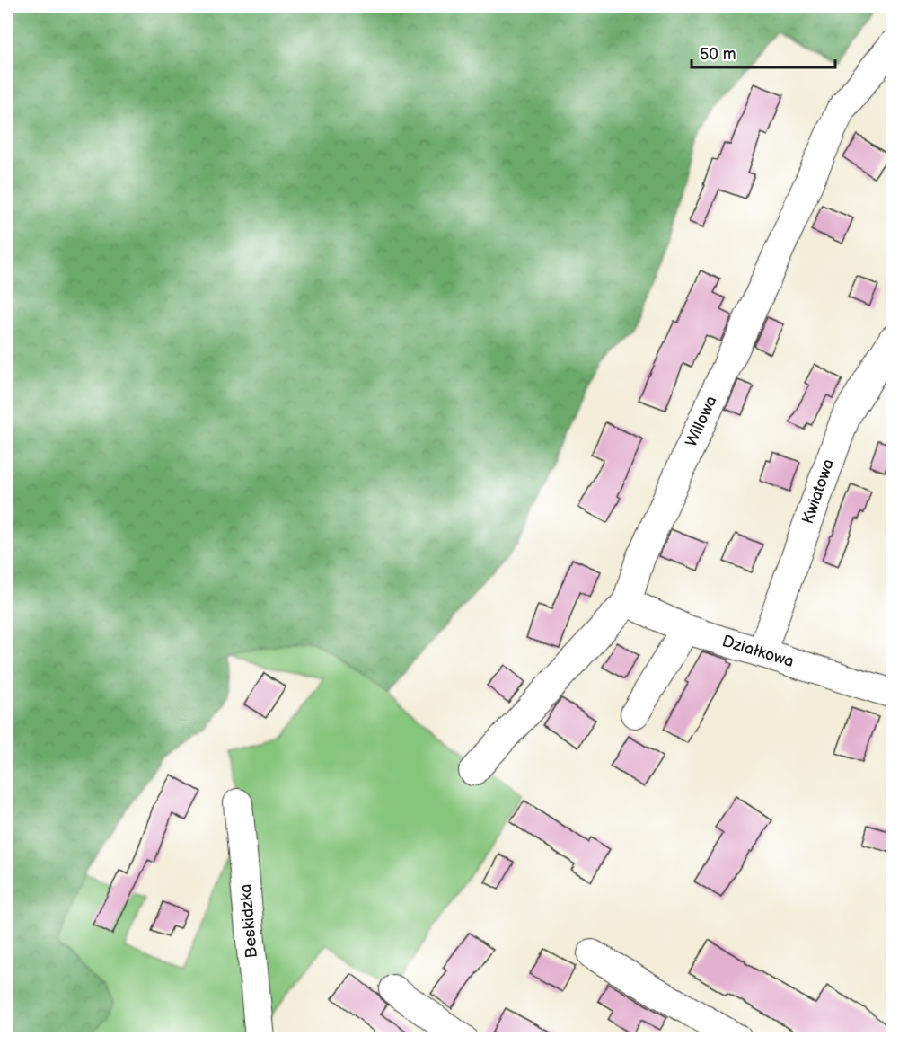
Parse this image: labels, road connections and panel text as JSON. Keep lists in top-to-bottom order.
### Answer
{
  "streets": {
    "street": [
      "Willowa",
      "Kwiatowa",
      "Działkowa",
      "Beskidzka"
    ]
  },
  "crossings": [
    ["Willowa", "Działkowa"],
    ["Kwiatowa", "Działkowa"]
  ],
  "scale_bar": "50 m"
}
